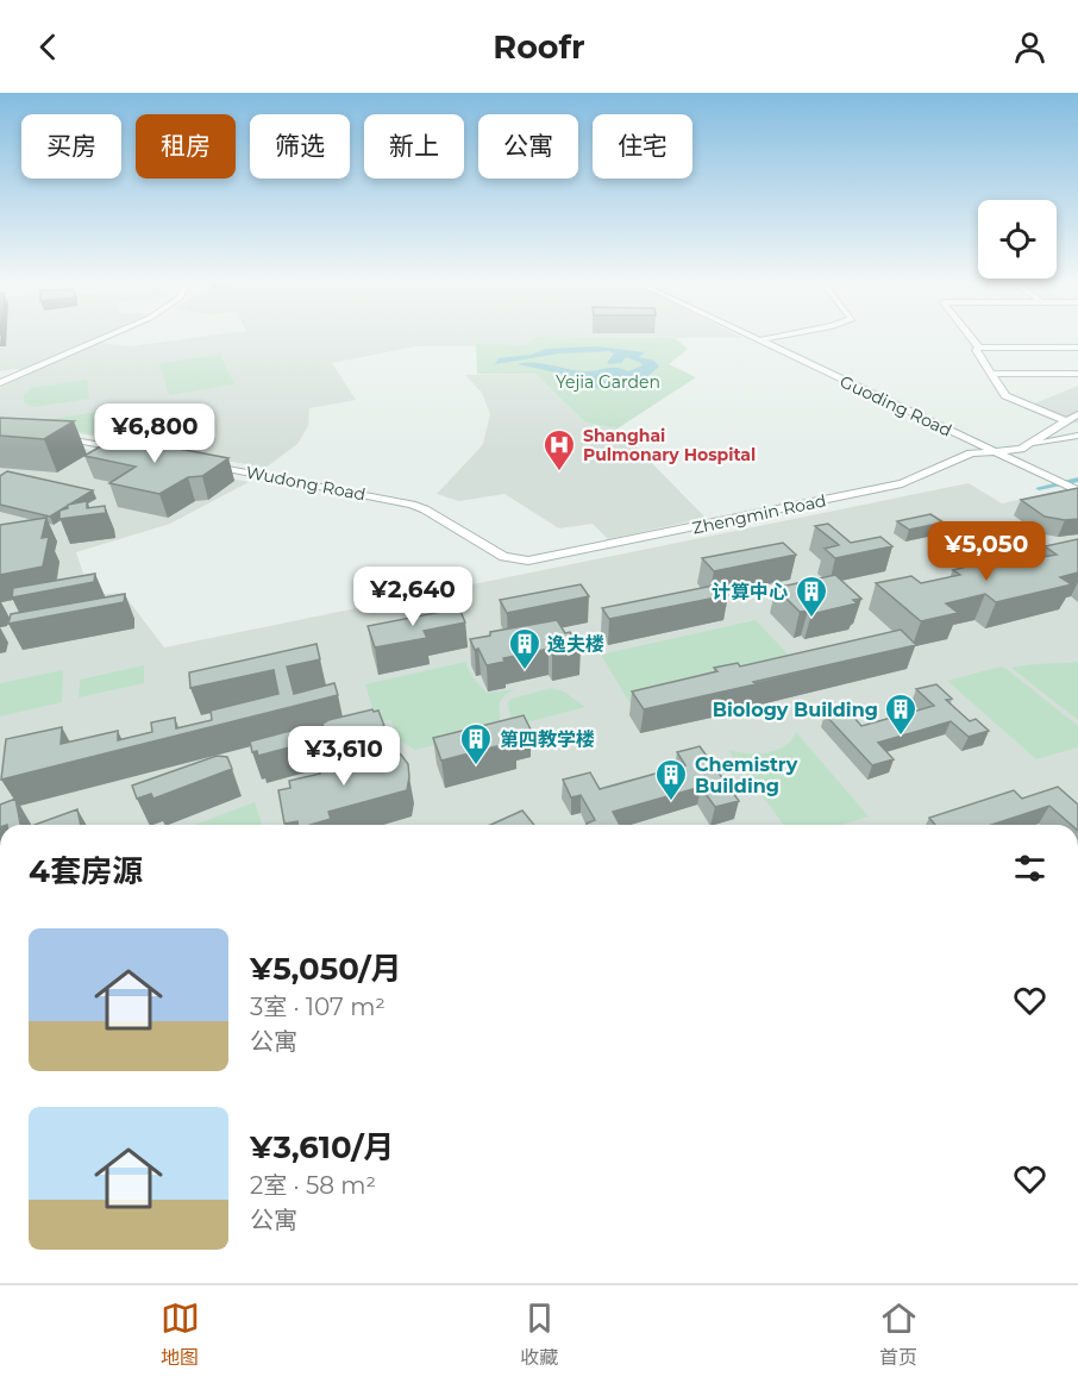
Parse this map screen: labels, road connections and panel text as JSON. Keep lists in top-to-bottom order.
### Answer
{
  "streets": {
    "street": ["Guoding Road", "Wudong Road", "Zhengmin Road"]
  },
  "crossings": [
    ["Guoding Road", "Zhengmin Road"],
    ["Wudong Road", "Zhengmin Road"]
  ],
  "parks": ["Yejia Garden"],
  "places": {
    "hospital": ["Shanghai Pulmonary Hospital"],
    "building": [
      "计算中心",
      "逸夫楼",
      "Biology Building",
      "第四教学楼",
      "Chemistry Building"
    ]
  },
  "page": {
    "header": "Roofr",
    "chip": [
      "买房",
      "租房",
      "筛选",
      "新上",
      "公寓",
      "住宅"
    ],
    "price": [
      "¥6,800",
      "¥5,050",
      "¥2,640",
      "¥3,610"
    ],
    "heading": "4套房源",
    "list": [
      {
        "name": "¥5,050/月",
        "note": "3室 · 107 m² · 公寓"
      },
      {
        "name": "¥3,610/月",
        "note": "2室 · 58 m² · 公寓"
      }
    ],
    "tabs": ["地图", "收藏", "首页"]
  }
}
